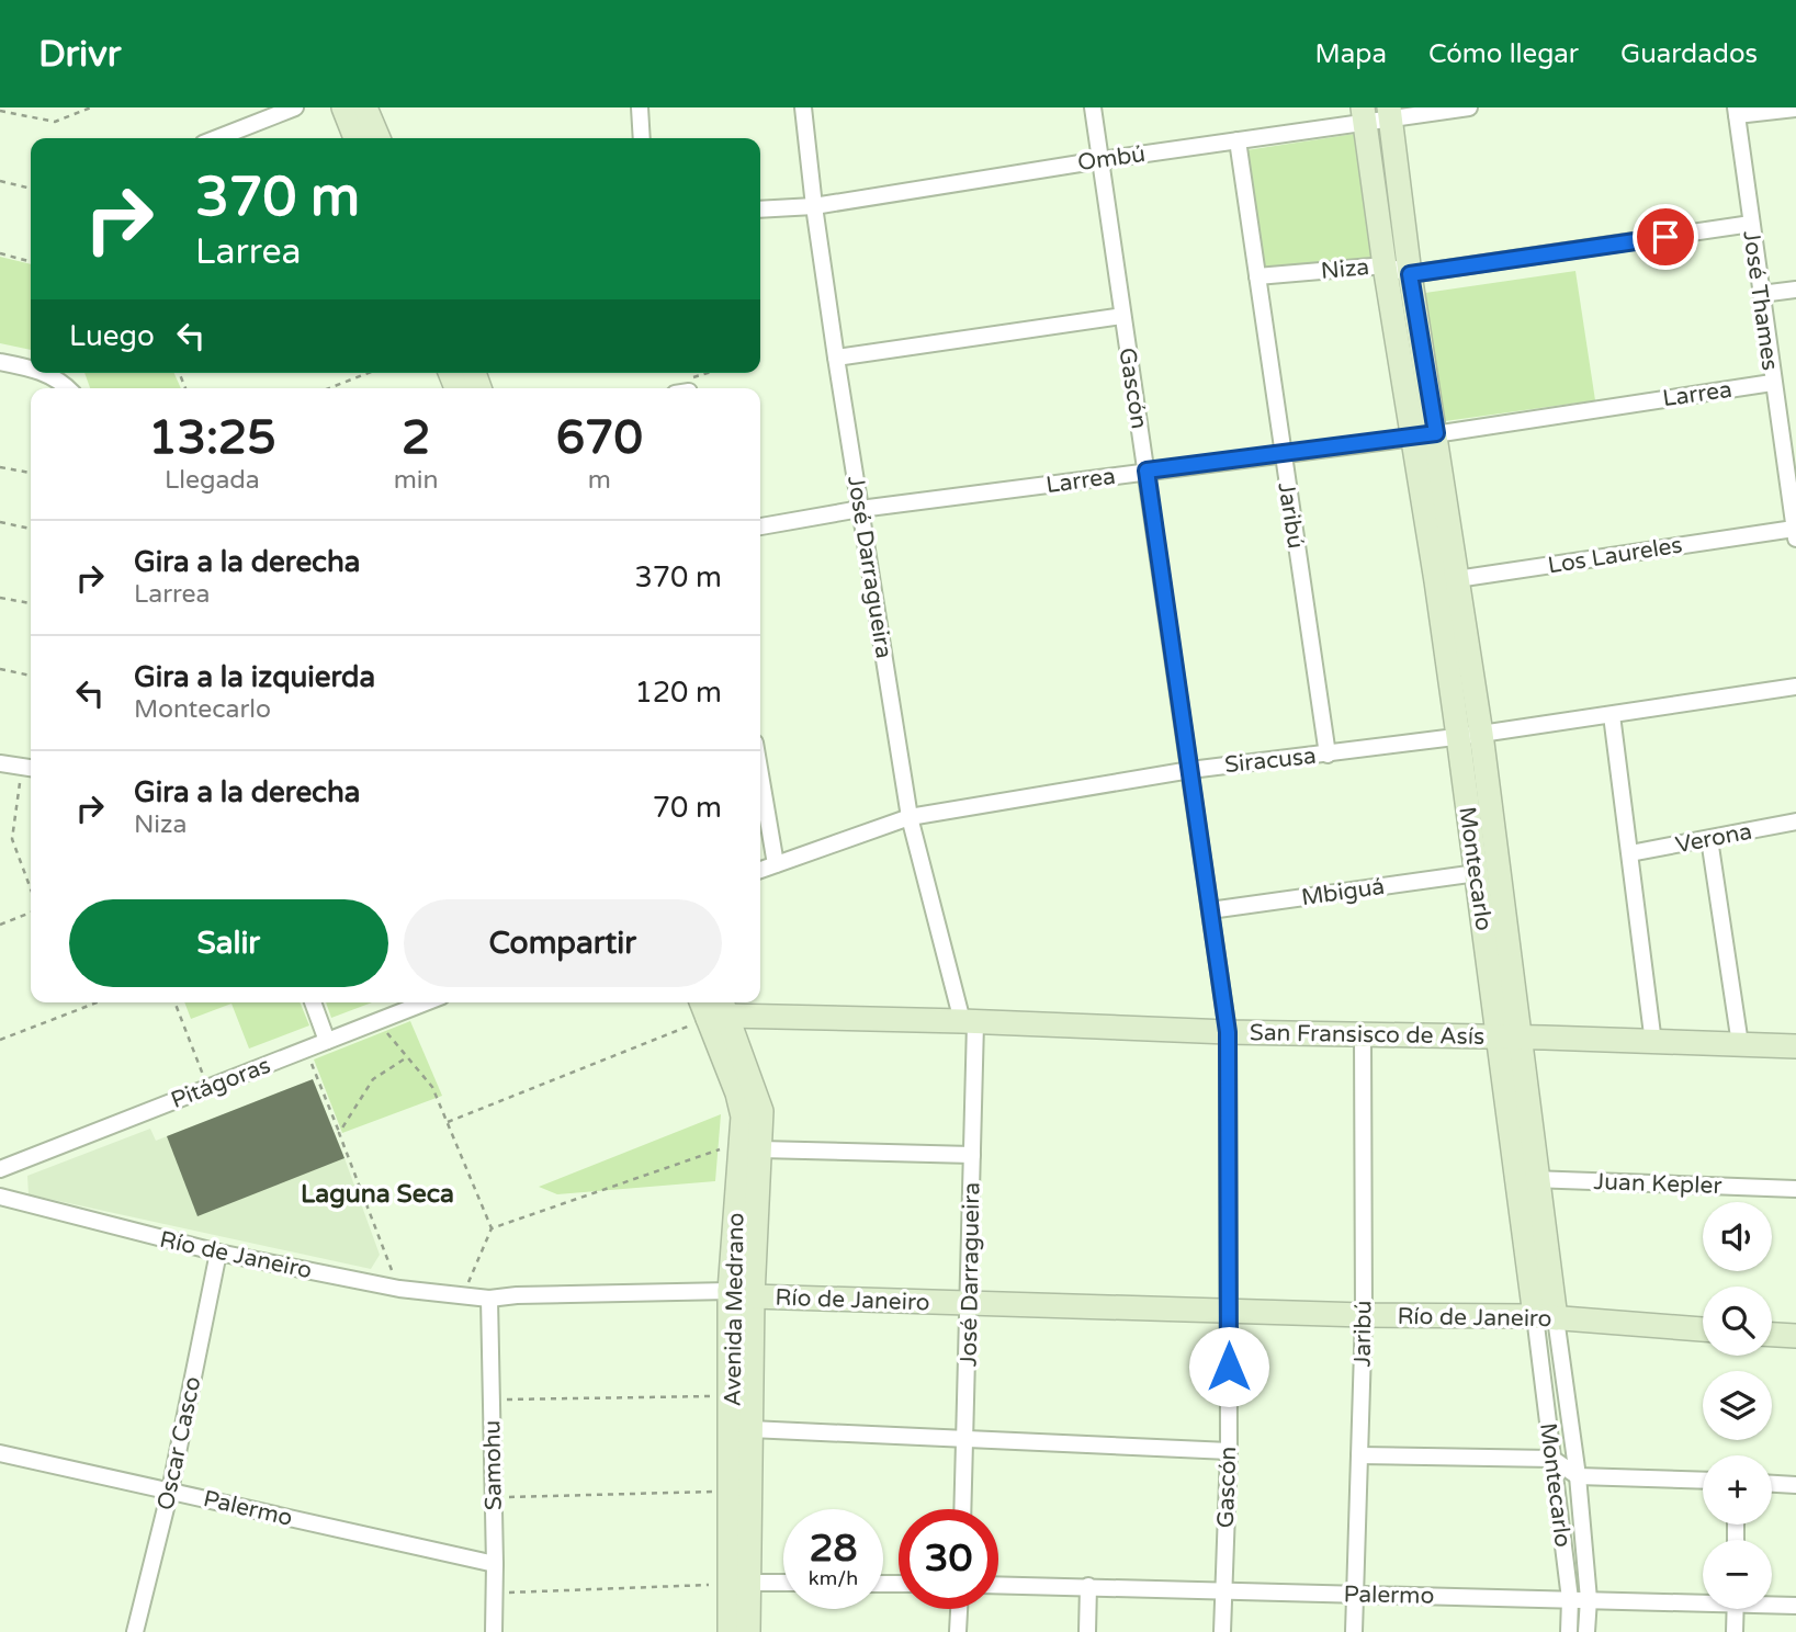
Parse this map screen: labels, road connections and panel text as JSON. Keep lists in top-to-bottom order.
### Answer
{
  "streets": {
    "main road": [
      "Montecarlo",
      "San Fransisco de Asís",
      "Río de Janeiro",
      "Avenida Medrano"
    ],
    "street": [
      "Ombú",
      "Niza",
      "José Thames",
      "Gascón",
      "Larrea",
      "Jaribú",
      "Los Laureles",
      "José Darragueira",
      "Siracusa",
      "Verona",
      "Mbiguá",
      "Pitágoras",
      "Juan Kepler",
      "Oscar Casco",
      "Samohu",
      "Palermo"
    ]
  },
  "crossings": [
    ["Ombú", "Gascón"],
    ["Ombú", "Jaribú"],
    ["Ombú", "José Darragueira"],
    ["Ombú", "Montecarlo"],
    ["Niza", "José Thames"],
    ["Niza", "Jaribú"],
    ["Niza", "Montecarlo"],
    ["José Thames", "Larrea"],
    ["José Thames", "Los Laureles"],
    ["Gascón", "Larrea"],
    ["Gascón", "Siracusa"],
    ["Gascón", "Mbiguá"],
    ["Gascón", "San Fransisco de Asís"],
    ["Gascón", "Río de Janeiro"],
    ["Gascón", "Palermo"],
    ["Larrea", "Jaribú"],
    ["Larrea", "José Darragueira"],
    ["Larrea", "Montecarlo"],
    ["Jaribú", "Siracusa"],
    ["Jaribú", "San Fransisco de Asís"],
    ["Jaribú", "Río de Janeiro"],
    ["Jaribú", "Palermo"],
    ["Los Laureles", "Montecarlo"],
    ["José Darragueira", "Siracusa"],
    ["José Darragueira", "San Fransisco de Asís"],
    ["José Darragueira", "Río de Janeiro"],
    ["Siracusa", "Montecarlo"],
    ["Montecarlo", "Mbiguá"],
    ["Montecarlo", "San Fransisco de Asís"],
    ["Montecarlo", "Juan Kepler"],
    ["Montecarlo", "Río de Janeiro"],
    ["Montecarlo", "Palermo"],
    ["San Fransisco de Asís", "Avenida Medrano"],
    ["Río de Janeiro", "Avenida Medrano"],
    ["Río de Janeiro", "Oscar Casco"],
    ["Río de Janeiro", "Samohu"],
    ["Oscar Casco", "Palermo"],
    ["Samohu", "Palermo"]
  ],
  "districts": ["Laguna Seca"],
  "page": {
    "header": "Drivr",
    "nav": ["Mapa", "Cómo llegar", "Guardados"],
    "turn": ["370 m", "Larrea"],
    "then": "Luego",
    "eta": [
      "13:25",
      "Llegada",
      "2",
      "min",
      "670",
      "m"
    ],
    "list": [
      {
        "name": "Gira a la derecha",
        "note": "Larrea",
        "value": "370 m"
      },
      {
        "name": "Gira a la izquierda",
        "note": "Montecarlo",
        "value": "120 m"
      },
      {
        "name": "Gira a la derecha",
        "note": "Niza",
        "value": "70 m"
      }
    ],
    "buttons": ["Salir", "Compartir"],
    "map_buttons": ["+", "−"],
    "speed": "28 km/h",
    "limit": "30"
  }
}
